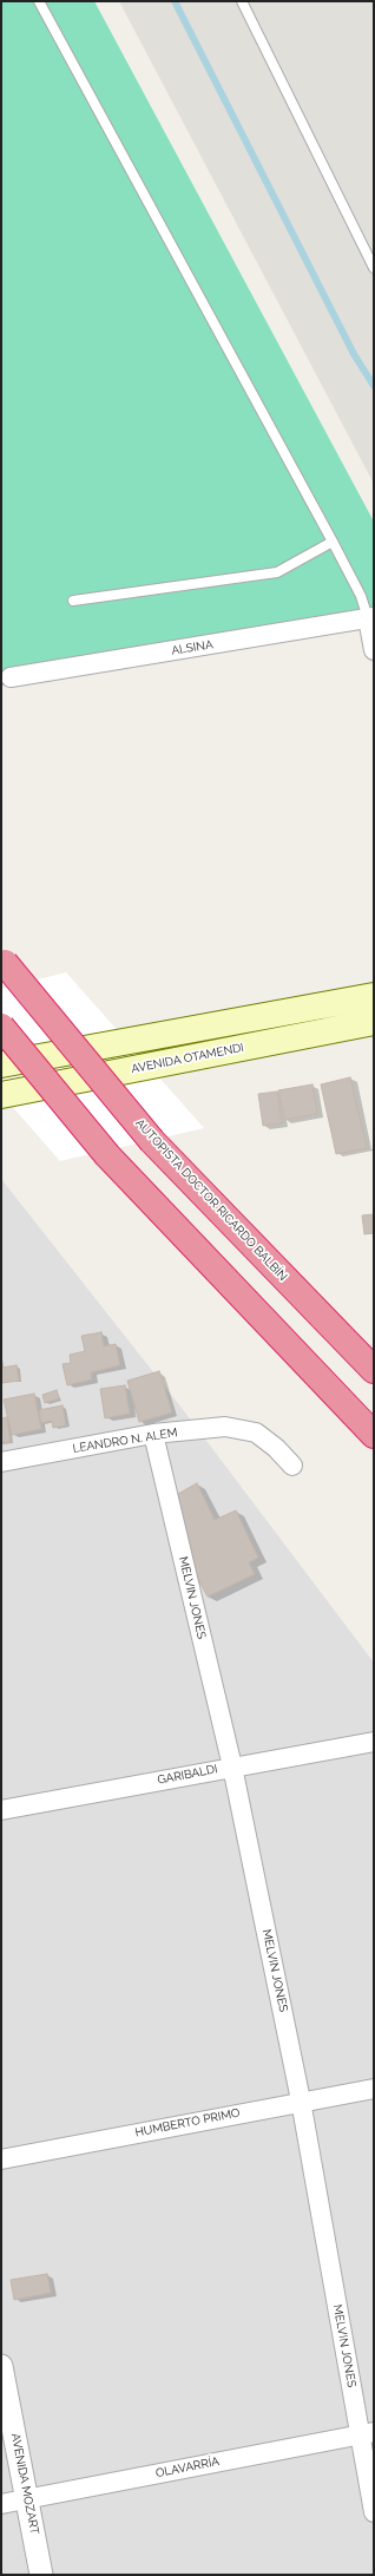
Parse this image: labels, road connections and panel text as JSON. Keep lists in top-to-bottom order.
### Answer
{
  "streets": {
    "highway": ["AUTOPISTA DOCTOR RICARDO BALBÍN"],
    "main road": ["AVENIDA OTAMENDI"],
    "street": [
      "ALSINA",
      "LEANDRO N. ALEM",
      "MELVIN JONES",
      "GARIBALDI",
      "HUMBERTO PRIMO",
      "OLAVARRÍA",
      "AVENIDA MOZART"
    ]
  },
  "crossings": [
    ["LEANDRO N. ALEM", "MELVIN JONES"],
    ["MELVIN JONES", "GARIBALDI"],
    ["MELVIN JONES", "HUMBERTO PRIMO"],
    ["MELVIN JONES", "OLAVARRÍA"],
    ["OLAVARRÍA", "AVENIDA MOZART"]
  ]
}
